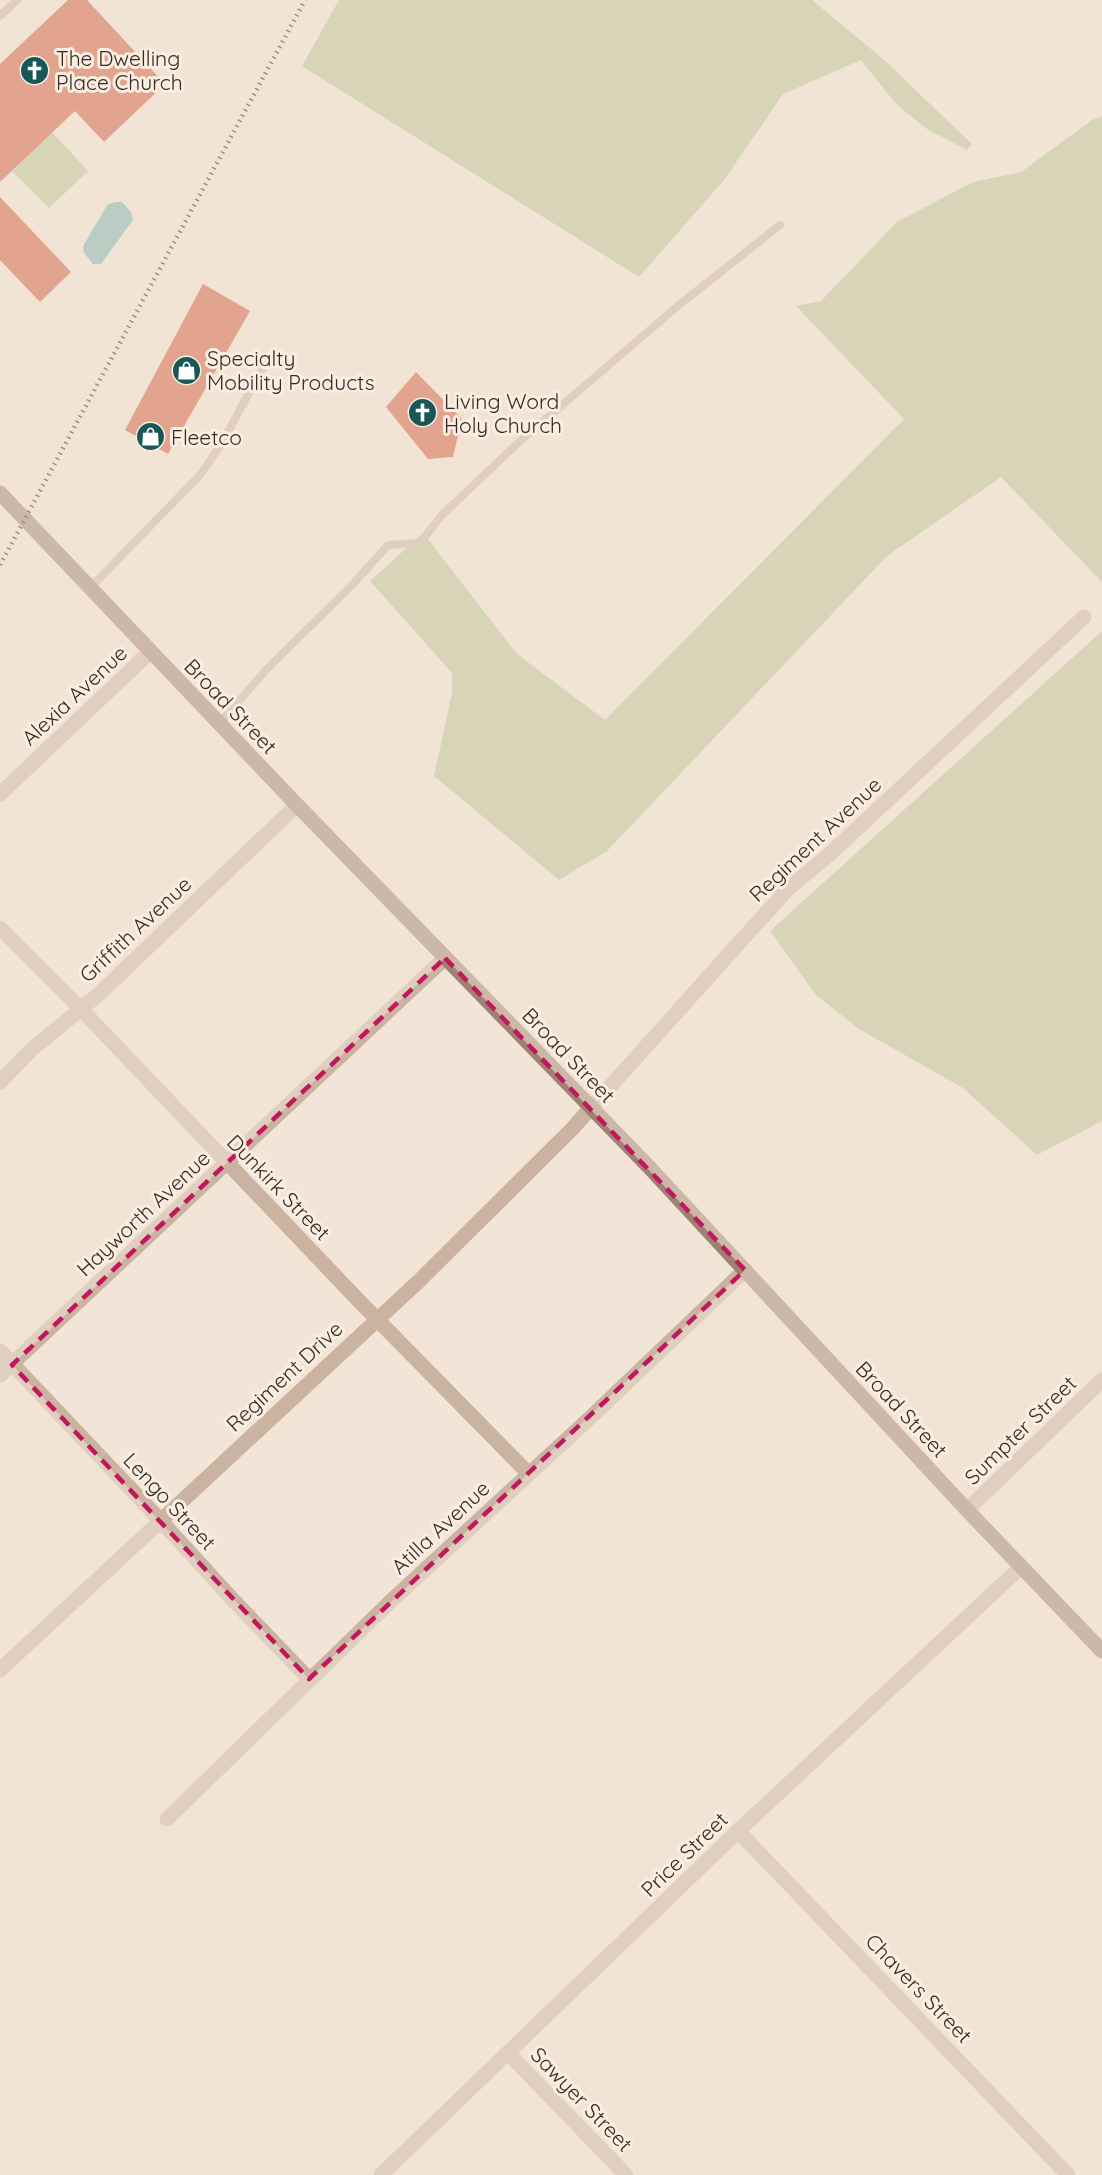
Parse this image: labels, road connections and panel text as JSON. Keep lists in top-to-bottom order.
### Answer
{
  "streets": {
    "street": [
      "Alexia Avenue",
      "Broad Street",
      "Regiment Avenue",
      "Griffith Avenue",
      "Dunkirk Street",
      "Hayworth Avenue",
      "Regiment Drive",
      "Sumpter Street",
      "Lengo Street",
      "Atilla Avenue",
      "Price Street",
      "Chavers Street",
      "Sawyer Street"
    ]
  },
  "crossings": [
    ["Alexia Avenue", "Broad Street"],
    ["Broad Street", "Regiment Avenue"],
    ["Broad Street", "Griffith Avenue"],
    ["Broad Street", "Hayworth Avenue"],
    ["Broad Street", "Regiment Drive"],
    ["Broad Street", "Sumpter Street"],
    ["Broad Street", "Atilla Avenue"],
    ["Broad Street", "Price Street"],
    ["Regiment Avenue", "Regiment Drive"],
    ["Griffith Avenue", "Dunkirk Street"],
    ["Dunkirk Street", "Hayworth Avenue"],
    ["Dunkirk Street", "Regiment Drive"],
    ["Dunkirk Street", "Atilla Avenue"],
    ["Hayworth Avenue", "Lengo Street"],
    ["Regiment Drive", "Lengo Street"],
    ["Lengo Street", "Atilla Avenue"],
    ["Price Street", "Chavers Street"],
    ["Price Street", "Sawyer Street"]
  ],
  "places": {
    "church": ["The Dwelling Place Church", "Living Word Holy Church"],
    "shop": ["Specialty Mobility Products", "Fleetco"]
  }
}
